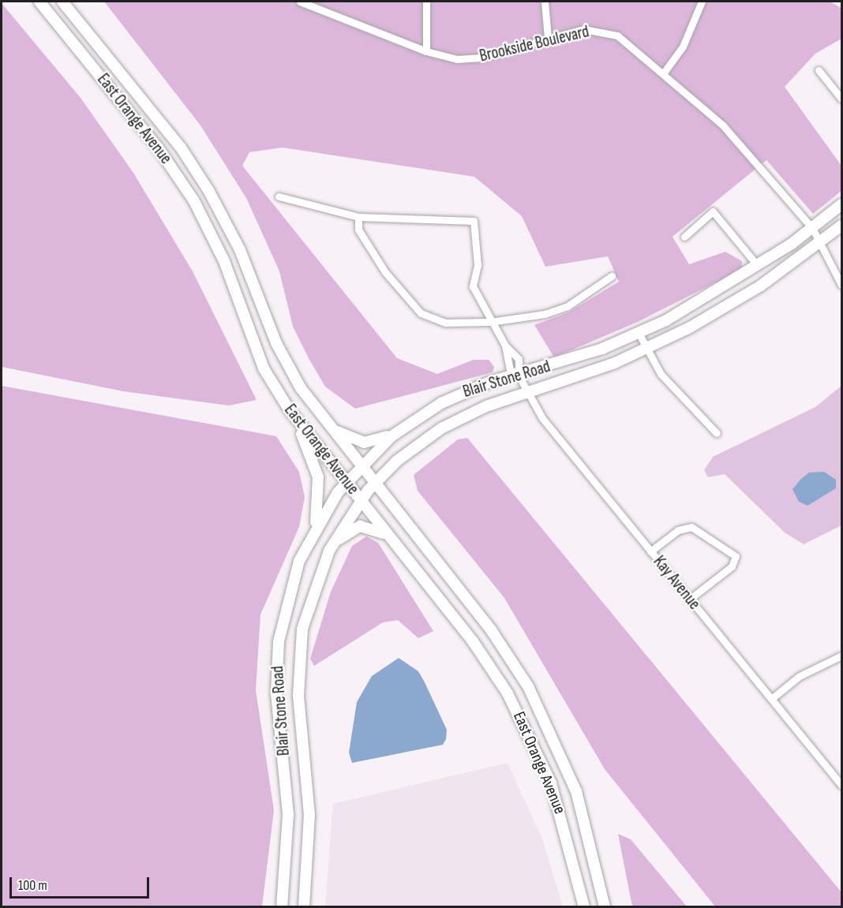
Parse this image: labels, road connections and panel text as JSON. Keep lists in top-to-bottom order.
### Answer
{
  "streets": {
    "street": [
      "Brookside Boulevard",
      "East Orange Avenue",
      "Blair Stone Road",
      "Kay Avenue"
    ]
  },
  "crossings": [
    ["Brookside Boulevard", "Blair Stone Road"],
    ["East Orange Avenue", "Blair Stone Road"],
    ["Blair Stone Road", "Kay Avenue"]
  ],
  "scale_bar": "100 m"
}
